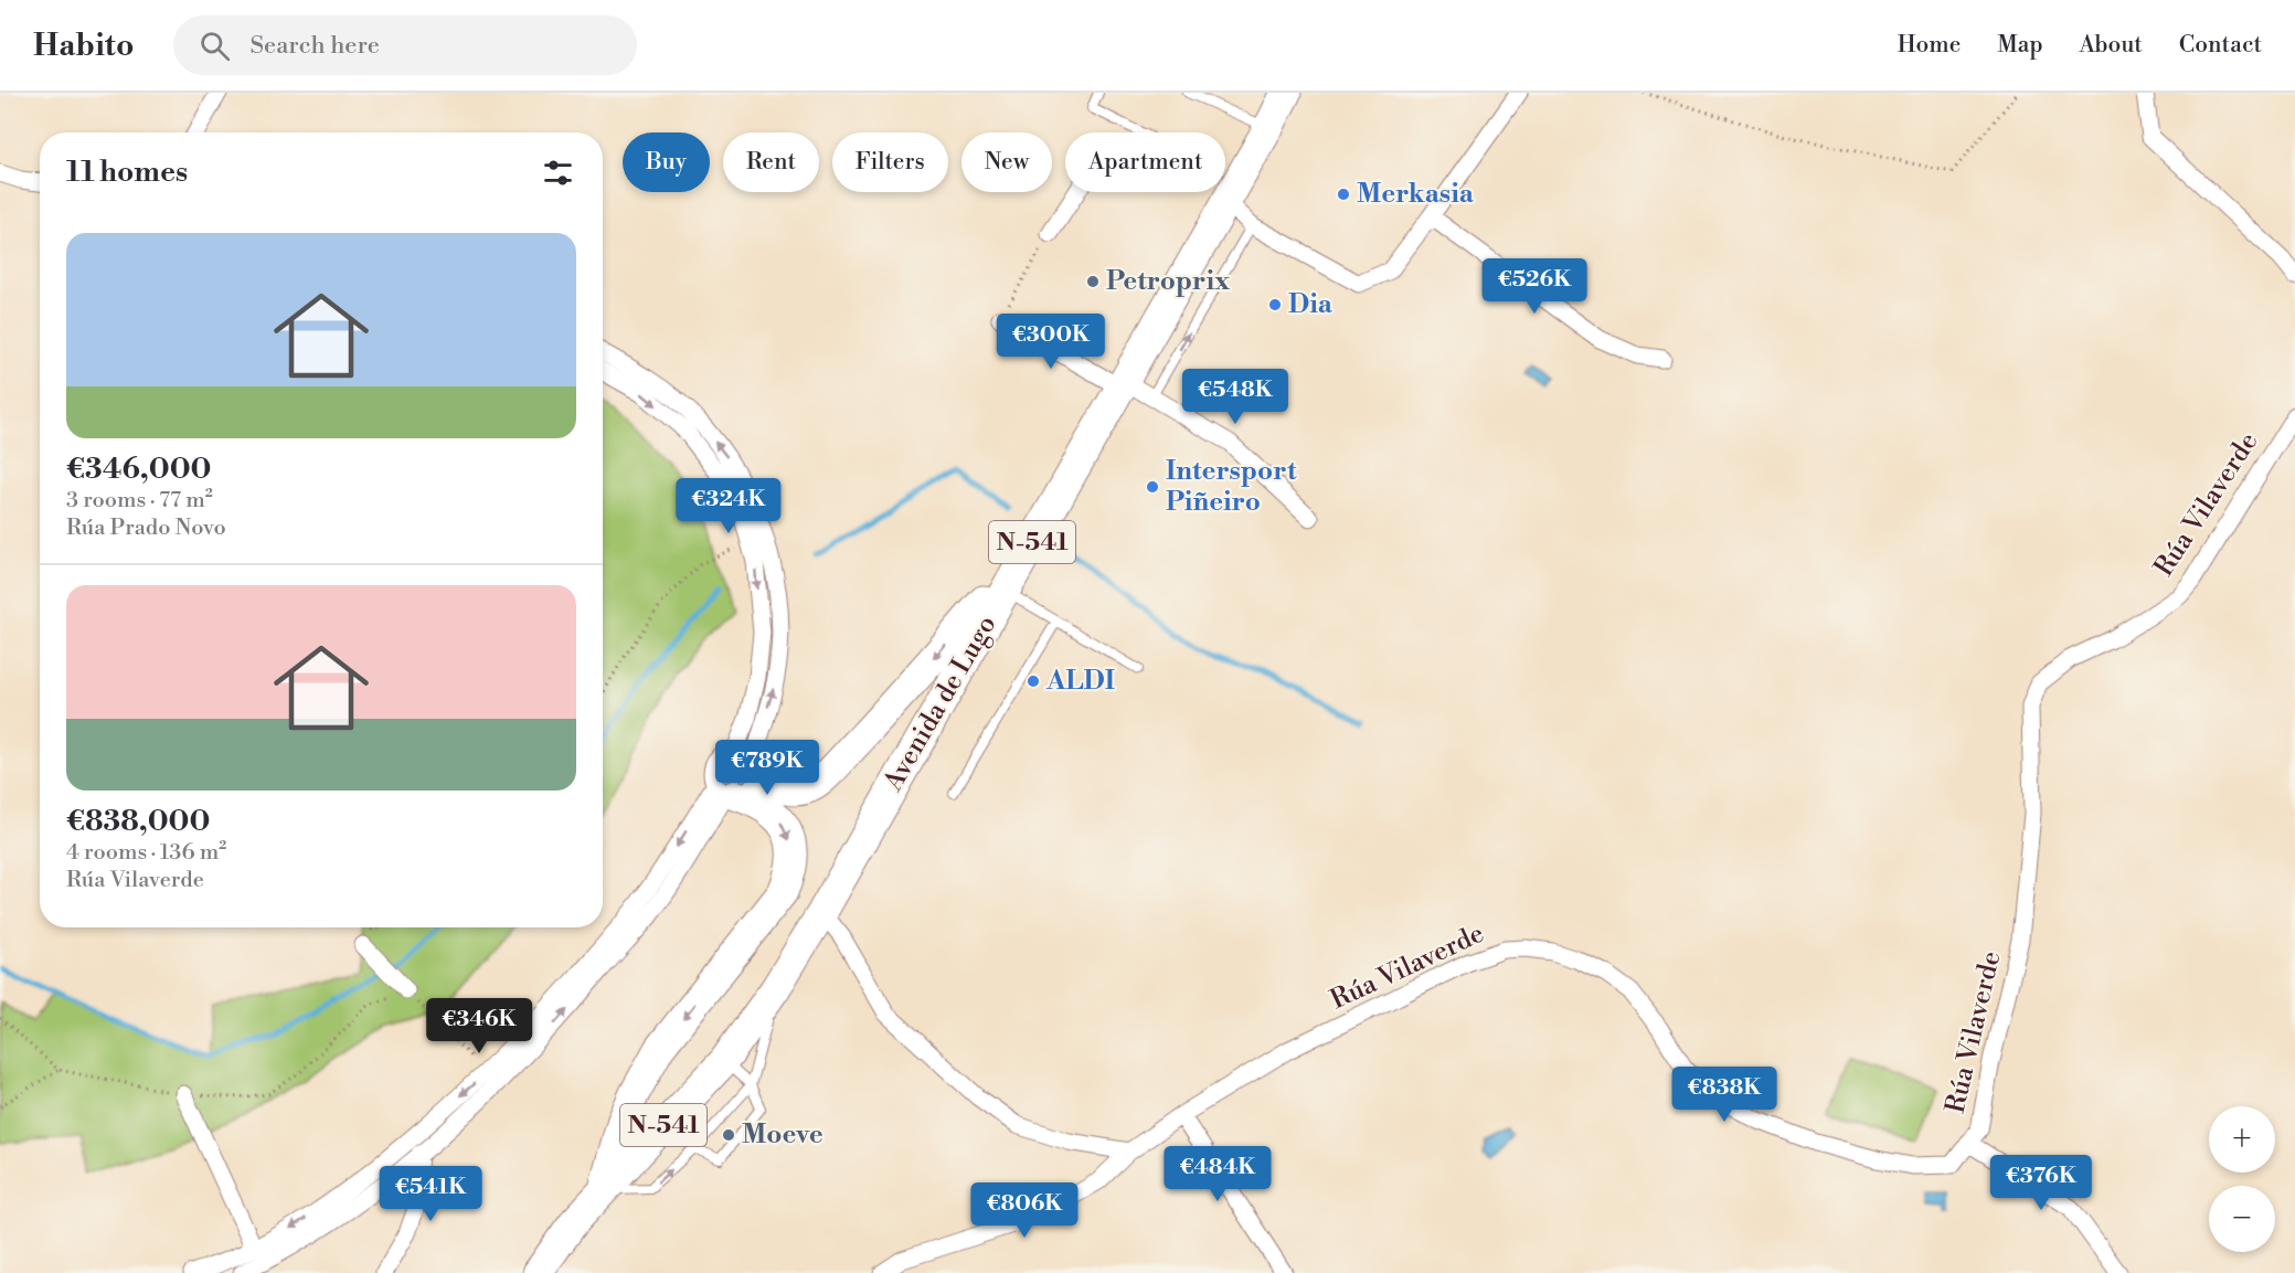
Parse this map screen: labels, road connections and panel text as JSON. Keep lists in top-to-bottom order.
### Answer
{
  "streets": {
    "highway": ["N-541", "Avenida de Lugo"],
    "street": ["Rúa Vilaverde"]
  },
  "places": [
    "Merkasia",
    "Petroprix",
    "Dia",
    "Intersport Piñeiro",
    "ALDI",
    "Moeve"
  ],
  "page": {
    "header": "Habito",
    "search": "Search here",
    "nav": [
      "Home",
      "Map",
      "About",
      "Contact"
    ],
    "chip": [
      "Buy",
      "Rent",
      "Filters",
      "New",
      "Apartment"
    ],
    "heading": "11 homes",
    "list": [
      {
        "name": "€346,000",
        "note": "3 rooms · 77 m² · Rúa Prado Novo"
      },
      {
        "name": "€838,000",
        "note": "4 rooms · 136 m² · Rúa Vilaverde"
      }
    ],
    "price": [
      "€526K",
      "€300K",
      "€548K",
      "€324K",
      "€789K",
      "€346K",
      "€838K",
      "€484K",
      "€376K",
      "€541K",
      "€806K"
    ],
    "map_buttons": ["+", "−"]
  }
}
